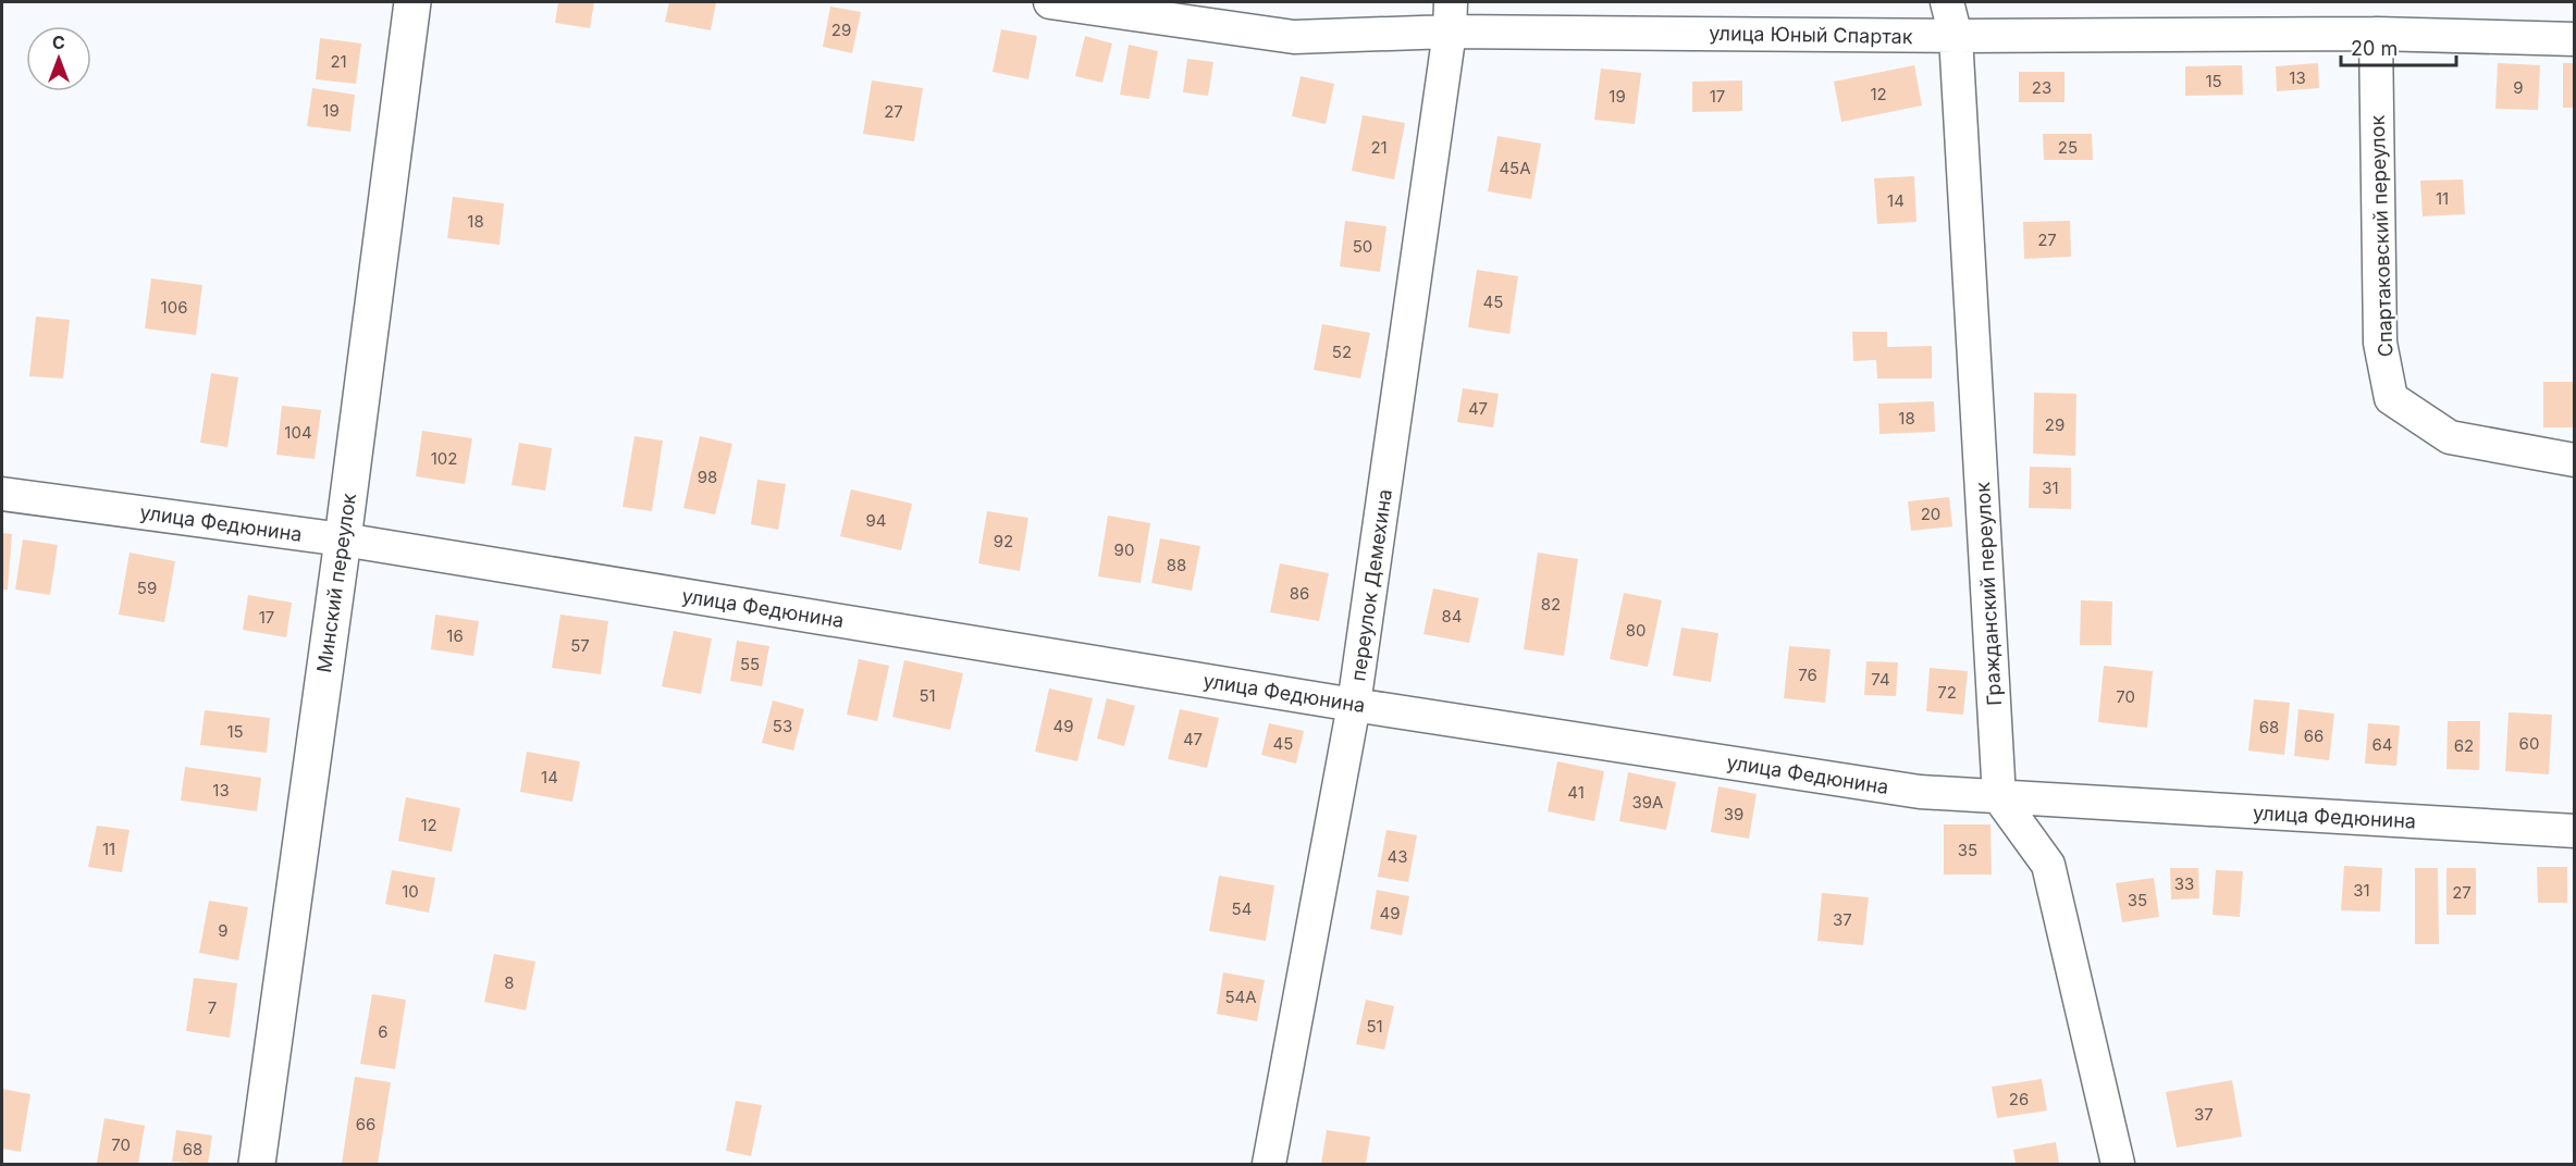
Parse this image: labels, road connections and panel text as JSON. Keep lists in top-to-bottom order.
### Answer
{
  "streets": {
    "street": [
      "улица Юный Спартак",
      "Спартаковский переулок",
      "улица Федюнина",
      "Минский переулок",
      "переулок Демехина",
      "Гражданский переулок"
    ]
  },
  "crossings": [
    ["улица Юный Спартак", "Спартаковский переулок"],
    ["улица Юный Спартак", "переулок Демехина"],
    ["улица Юный Спартак", "Гражданский переулок"],
    ["улица Федюнина", "Минский переулок"],
    ["улица Федюнина", "переулок Демехина"],
    ["улица Федюнина", "Гражданский переулок"]
  ],
  "house_numbers": [
    "29",
    "21",
    "13",
    "15",
    "23",
    "9",
    "12",
    "19",
    "17",
    "19",
    "27",
    "21",
    "25",
    "45А",
    "11",
    "14",
    "18",
    "27",
    "50",
    "45",
    "106",
    "52",
    "47",
    "18",
    "29",
    "104",
    "102",
    "98",
    "31",
    "20",
    "94",
    "92",
    "90",
    "88",
    "59",
    "86",
    "82",
    "84",
    "17",
    "80",
    "16",
    "57",
    "55",
    "76",
    "74",
    "72",
    "51",
    "70",
    "53",
    "49",
    "68",
    "15",
    "66",
    "47",
    "45",
    "60",
    "64",
    "62",
    "14",
    "13",
    "41",
    "39А",
    "39",
    "12",
    "11",
    "35",
    "43",
    "33",
    "31",
    "10",
    "27",
    "35",
    "54",
    "49",
    "37",
    "9",
    "8",
    "54А",
    "7",
    "51",
    "6",
    "26",
    "37",
    "66",
    "70",
    "68"
  ],
  "scale_bar": "20 m",
  "north": "top"
}
